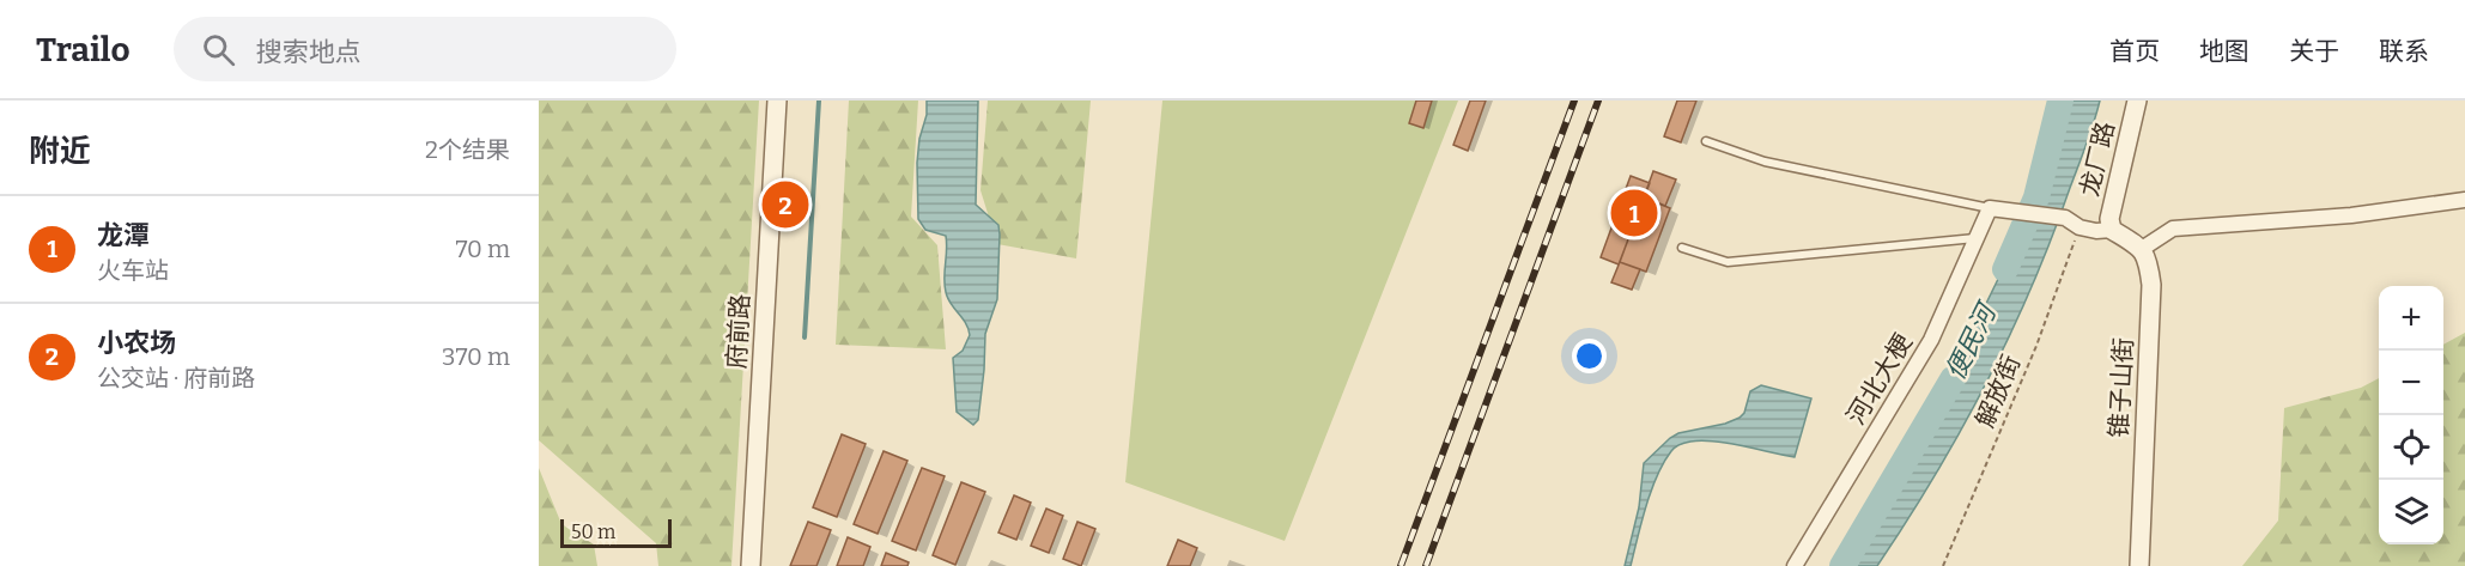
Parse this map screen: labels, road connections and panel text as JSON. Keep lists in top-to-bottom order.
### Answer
{
  "streets": {
    "street": [
      "龙厂路",
      "府前路",
      "河北大梗",
      "锥子山街"
    ],
    "path": ["解放街"]
  },
  "water": ["便民河"],
  "scale_bar": "50 m",
  "page": {
    "header": "Trailo",
    "search": "搜索地点",
    "nav": [
      "首页",
      "地图",
      "关于",
      "联系"
    ],
    "heading": ["附近", "2个结果"],
    "pins": ["2", "1"],
    "list": [
      {
        "mark": "1",
        "name": "龙潭",
        "note": "火车站",
        "value": "70 m"
      },
      {
        "mark": "2",
        "name": "小农场",
        "note": "公交站 · 府前路",
        "value": "370 m"
      }
    ],
    "map_buttons": ["+", "−"],
    "scale": "50 m"
  }
}
